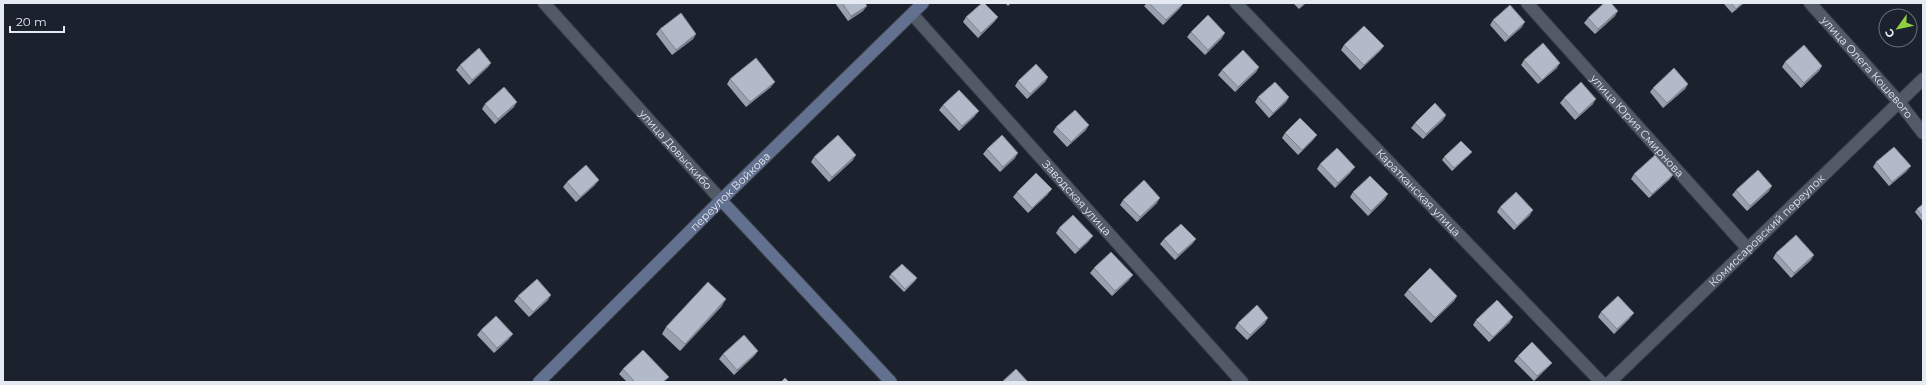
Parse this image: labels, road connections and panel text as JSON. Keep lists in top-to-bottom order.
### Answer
{
  "streets": {
    "street": [
      "улица Олега Кошевого",
      "улица Юрия Смирнова",
      "улица Довыскибо",
      "переулок Войкова",
      "Каратканская улица",
      "Заводская улица",
      "Комиссаровский переулок"
    ]
  },
  "crossings": [
    ["улица Олега Кошевого", "Комиссаровский переулок"],
    ["улица Юрия Смирнова", "Комиссаровский переулок"],
    ["улица Довыскибо", "переулок Войкова"],
    ["переулок Войкова", "Заводская улица"]
  ],
  "scale_bar": "20 m",
  "north": "bottom left"
}
